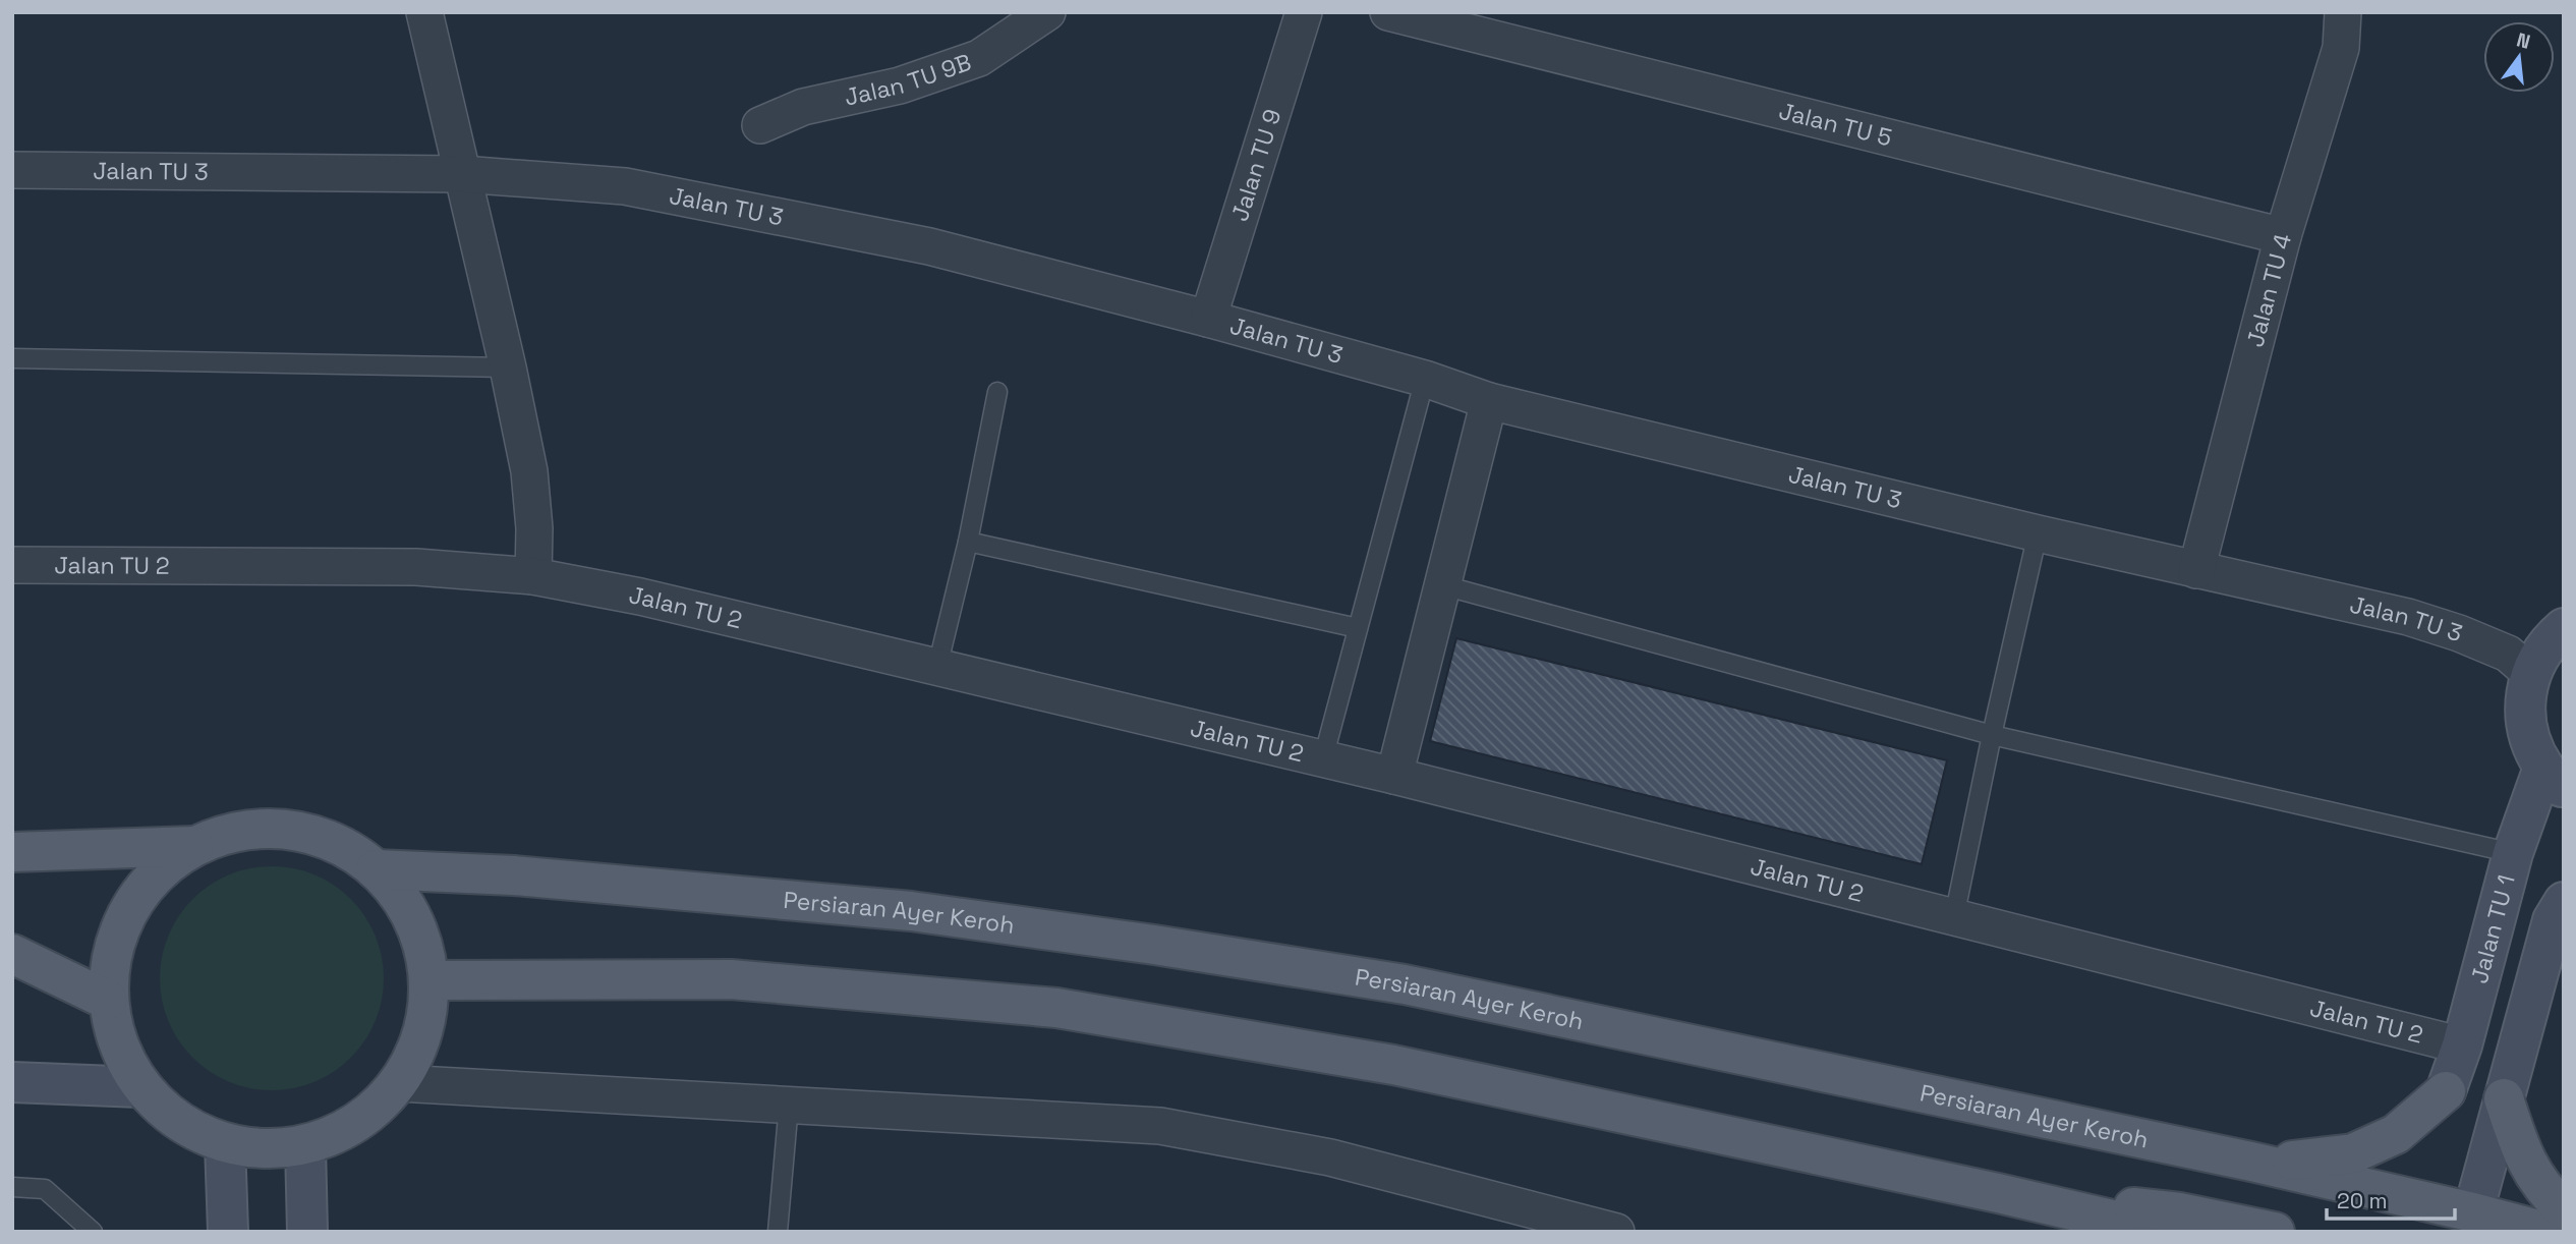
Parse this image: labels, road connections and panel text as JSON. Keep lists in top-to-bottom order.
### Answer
{
  "streets": {
    "main road": ["Persiaran Ayer Keroh"],
    "street": [
      "Jalan TU 9B",
      "Jalan TU 5",
      "Jalan TU 9",
      "Jalan TU 3",
      "Jalan TU 4",
      "Jalan TU 2",
      "Jalan TU 1"
    ]
  },
  "crossings": [
    ["Jalan TU 5", "Jalan TU 4"],
    ["Jalan TU 9", "Jalan TU 3"],
    ["Jalan TU 3", "Jalan TU 4"],
    ["Jalan TU 2", "Jalan TU 1"]
  ],
  "scale_bar": "20 m",
  "north": "top"
}
